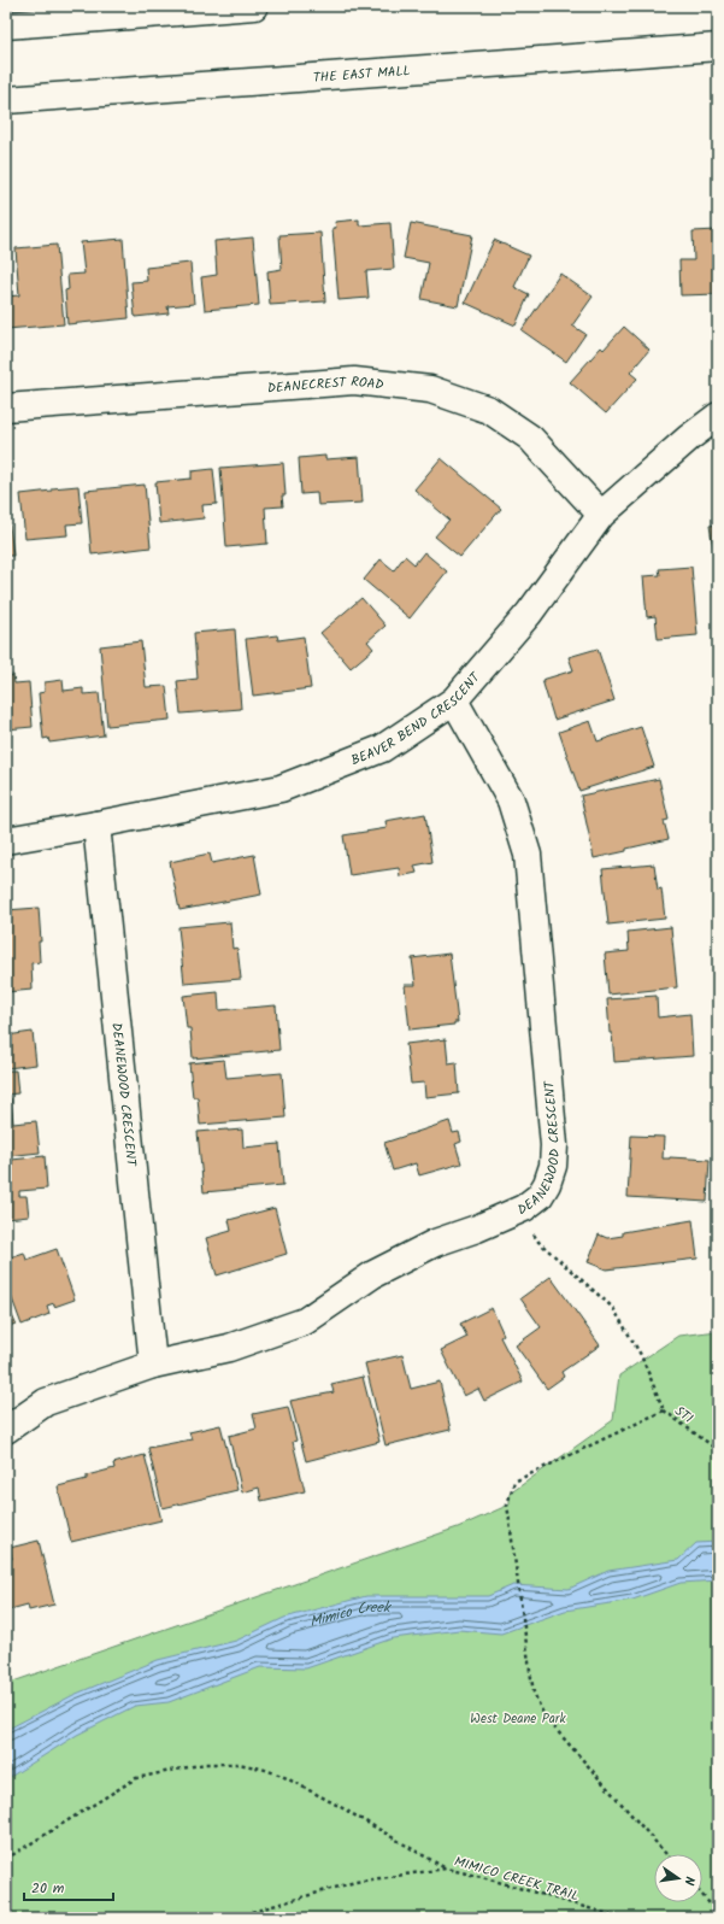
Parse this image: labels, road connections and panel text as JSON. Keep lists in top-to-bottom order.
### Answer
{
  "streets": {
    "main road": [
      "THE EAST MALL",
      "DEANECREST ROAD",
      "BEAVER BEND CRESCENT",
      "DEANEWOOD CRESCENT"
    ],
    "path": ["ST1", "MIMICO CREEK TRAIL"]
  },
  "crossings": [
    ["DEANECREST ROAD", "BEAVER BEND CRESCENT"],
    ["BEAVER BEND CRESCENT", "DEANEWOOD CRESCENT"]
  ],
  "water": ["Mimico Creek"],
  "parks": ["West Deane Park"],
  "scale_bar": "20 m",
  "north": "right"
}
